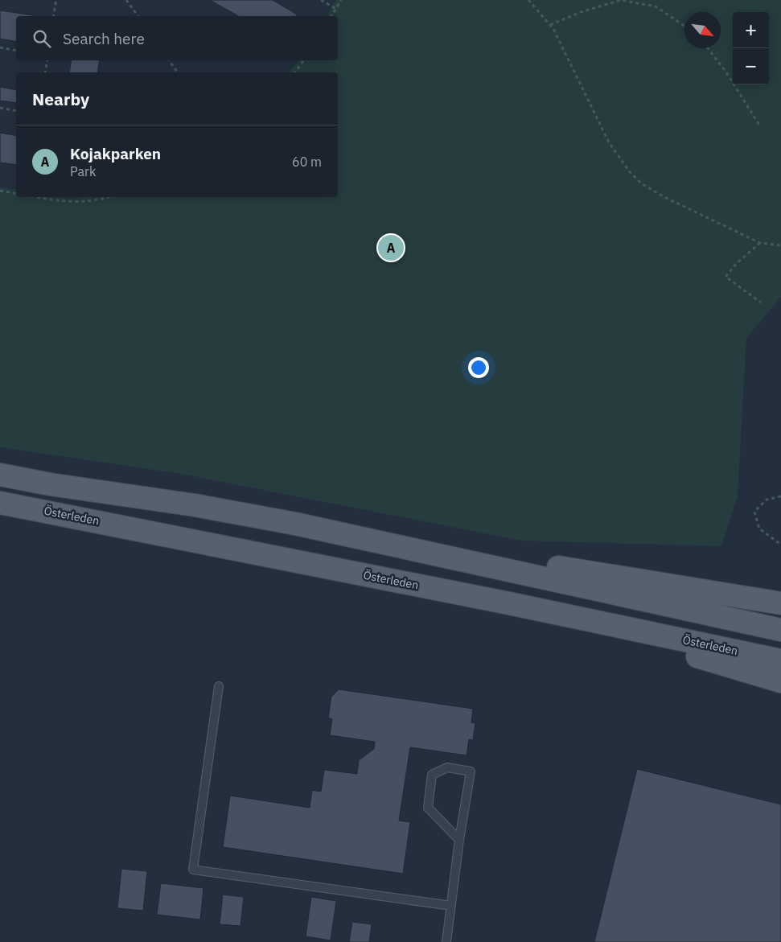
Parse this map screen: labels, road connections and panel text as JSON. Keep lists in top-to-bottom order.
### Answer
{
  "streets": {
    "main road": ["Österleden"]
  },
  "north": "bottom right",
  "page": {
    "map_buttons": ["+", "−"],
    "search": "Search here",
    "heading": "Nearby",
    "list": [
      {
        "mark": "A",
        "name": "Kojakparken",
        "note": "Park",
        "value": "60 m"
      }
    ],
    "pins": "A"
  }
}
